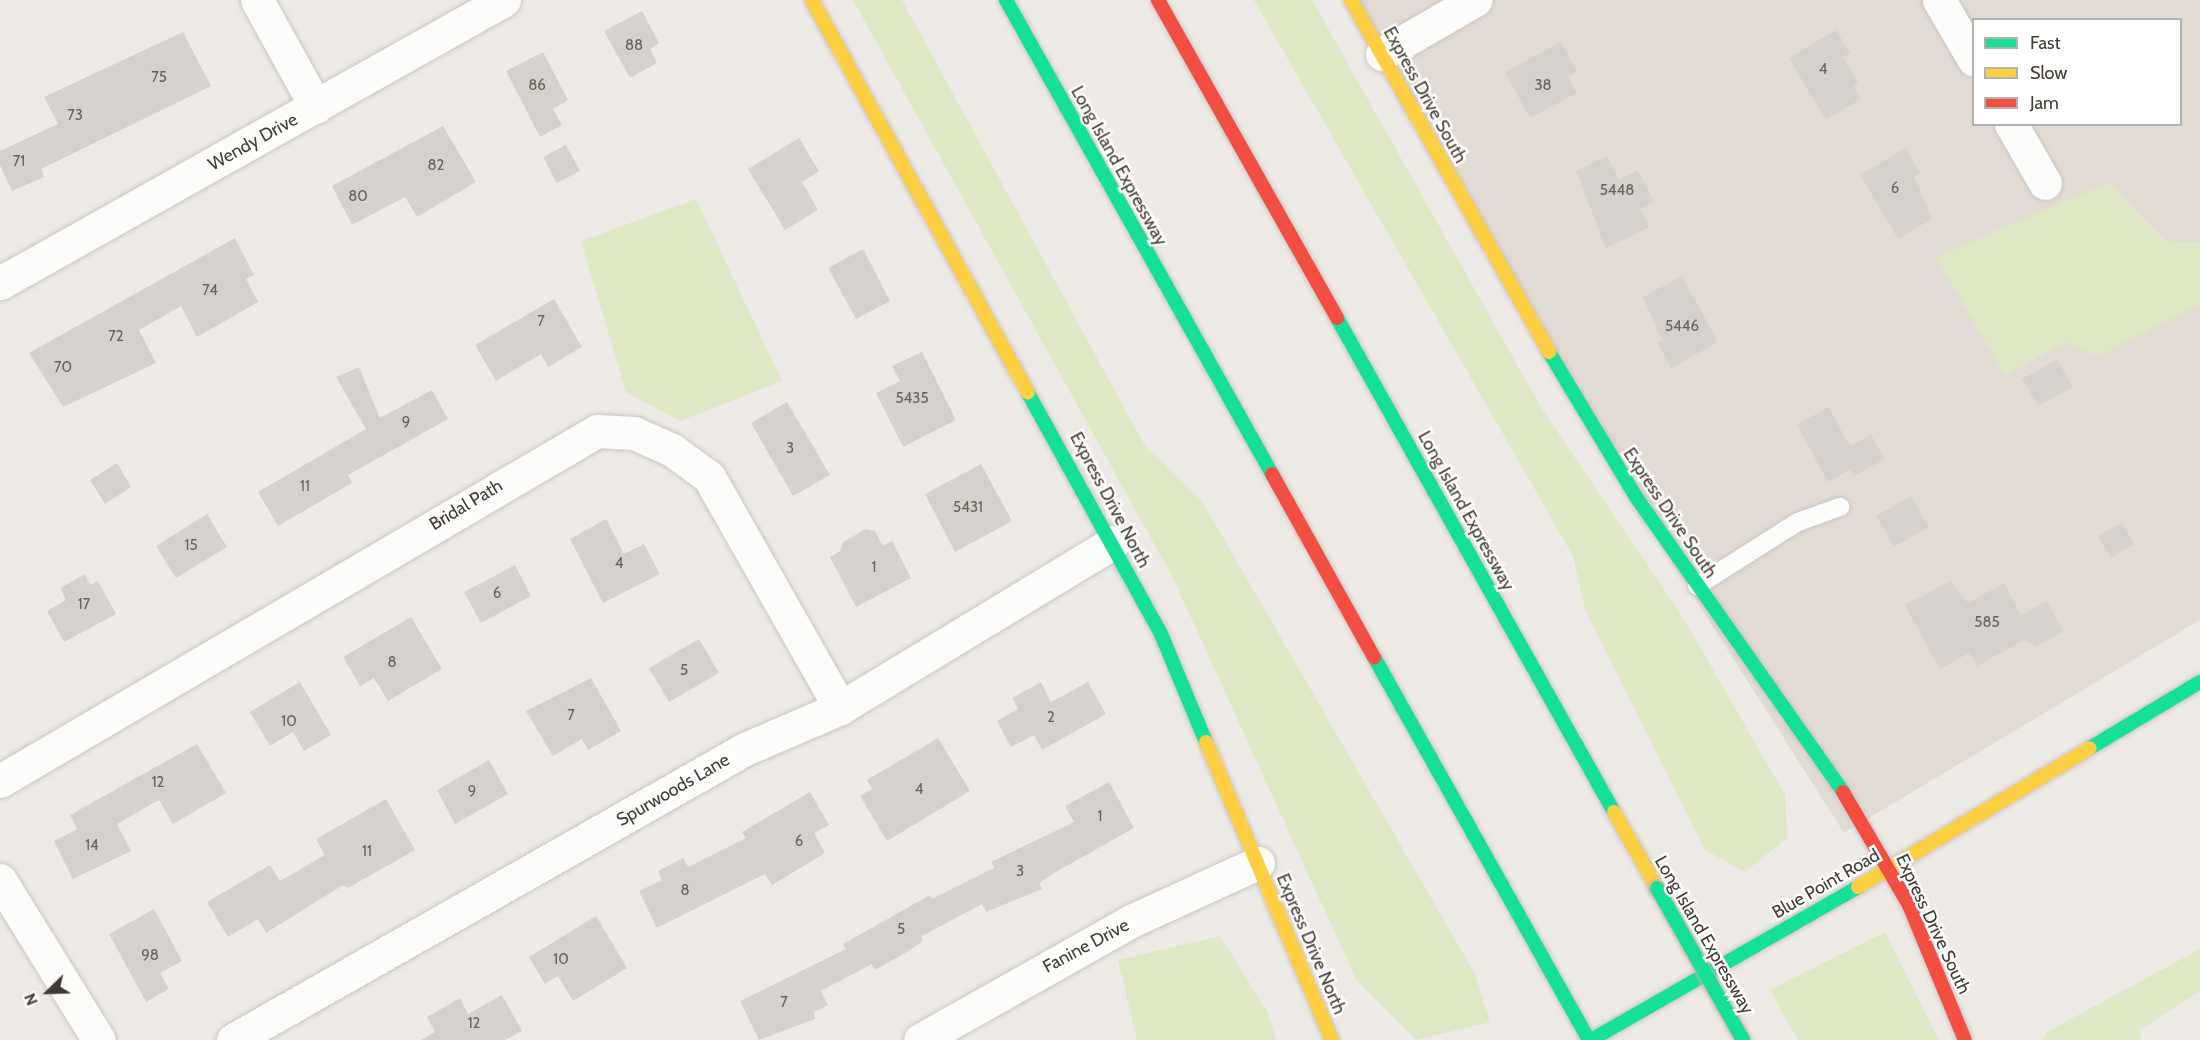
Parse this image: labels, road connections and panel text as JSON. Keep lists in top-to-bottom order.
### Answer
{
  "streets": {
    "main road": [
      "Express Drive South",
      "Long Island Expressway",
      "Express Drive North",
      "Blue Point Road"
    ],
    "street": [
      "Wendy Drive",
      "Bridal Path",
      "Spurwoods Lane",
      "Fanine Drive"
    ]
  },
  "crossings": [
    ["Express Drive South", "Blue Point Road"],
    ["Long Island Expressway", "Blue Point Road"],
    ["Express Drive North", "Spurwoods Lane"],
    ["Express Drive North", "Fanine Drive"],
    ["Bridal Path", "Spurwoods Lane"]
  ],
  "house_numbers": [
    "88",
    "4",
    "75",
    "86",
    "38",
    "73",
    "71",
    "82",
    "6",
    "5448",
    "80",
    "74",
    "7",
    "5446",
    "72",
    "70",
    "5435",
    "9",
    "3",
    "11",
    "5431",
    "15",
    "4",
    "1",
    "6",
    "17",
    "585",
    "8",
    "5",
    "7",
    "2",
    "10",
    "12",
    "4",
    "9",
    "1",
    "6",
    "14",
    "11",
    "3",
    "8",
    "5",
    "98",
    "10",
    "7",
    "12"
  ],
  "legend": ["Fast", "Slow", "Jam"],
  "north": "bottom left"
}
